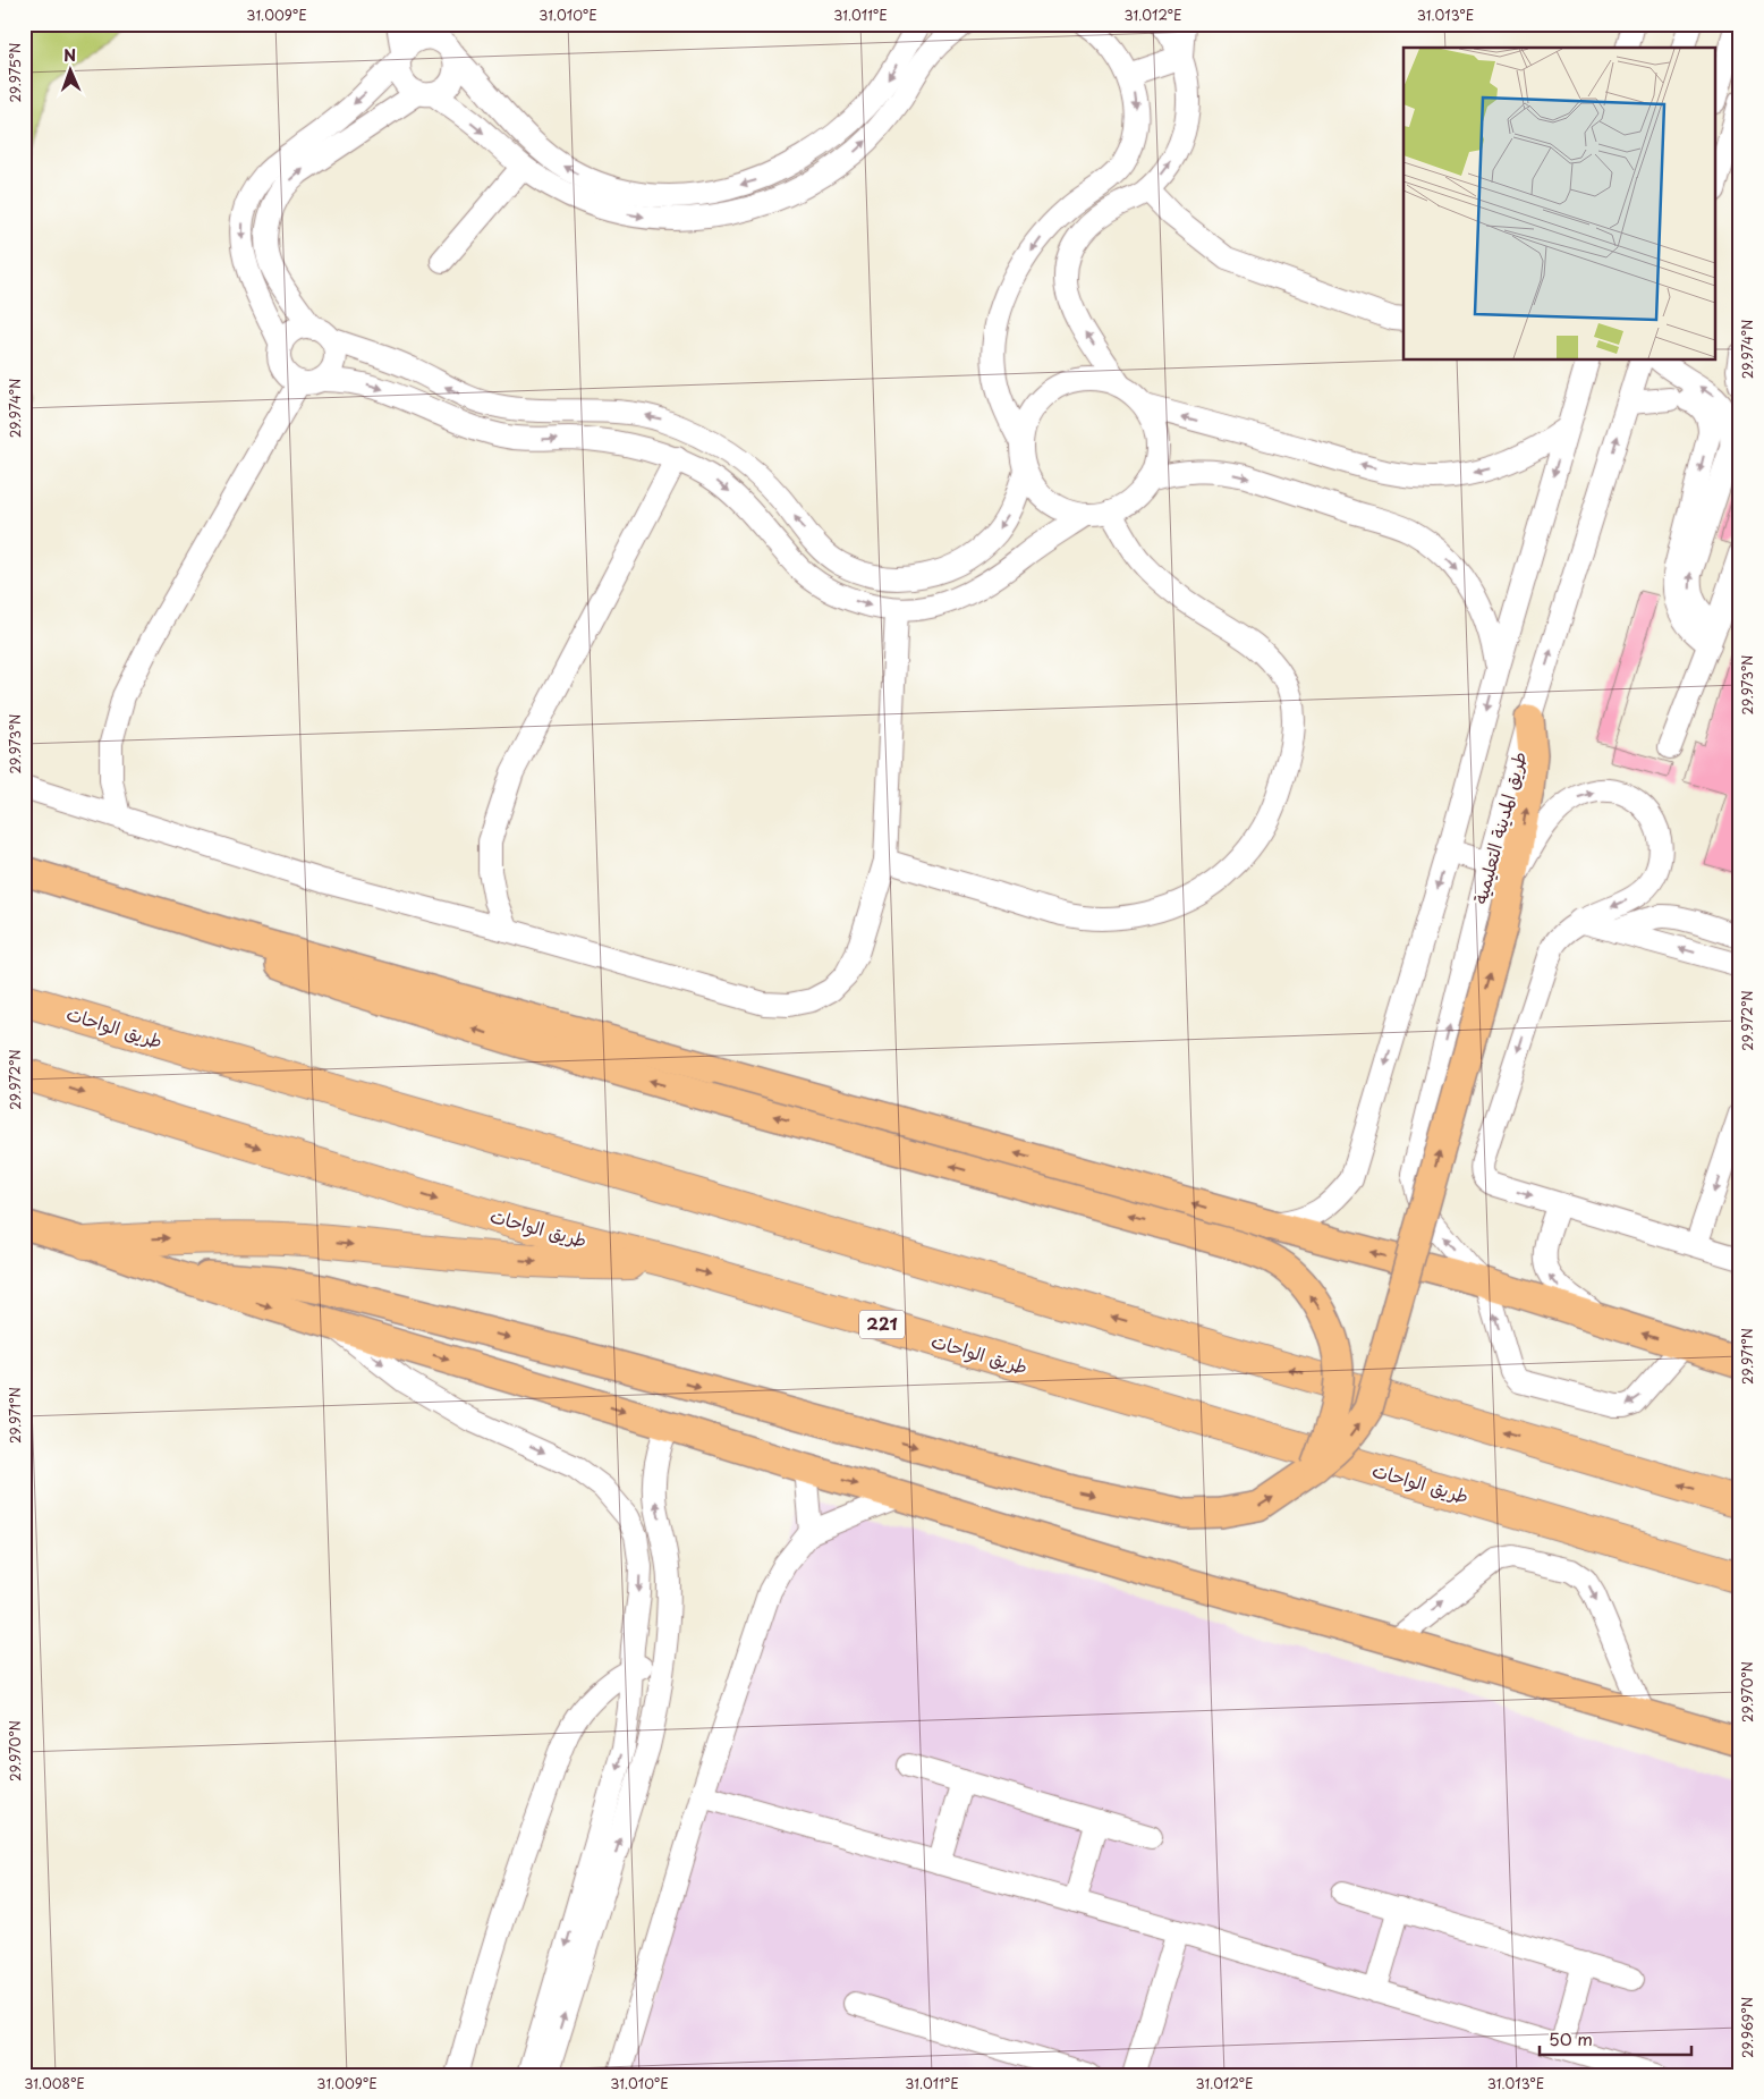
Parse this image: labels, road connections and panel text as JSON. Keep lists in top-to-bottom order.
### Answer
{
  "streets": {
    "highway": ["طريق الواحات", "221"],
    "street": ["طريق المدينة التعليمية"]
  },
  "scale_bar": "50 m",
  "north": "top",
  "coordinates": [
    "31.009°E",
    "31.010°E",
    "31.011°E",
    "31.012°E",
    "31.013°E",
    "29.975°N",
    "29.974°N",
    "29.973°N",
    "29.972°N",
    "29.971°N",
    "29.970°N",
    "29.969°N",
    "31.008°E"
  ]
}
